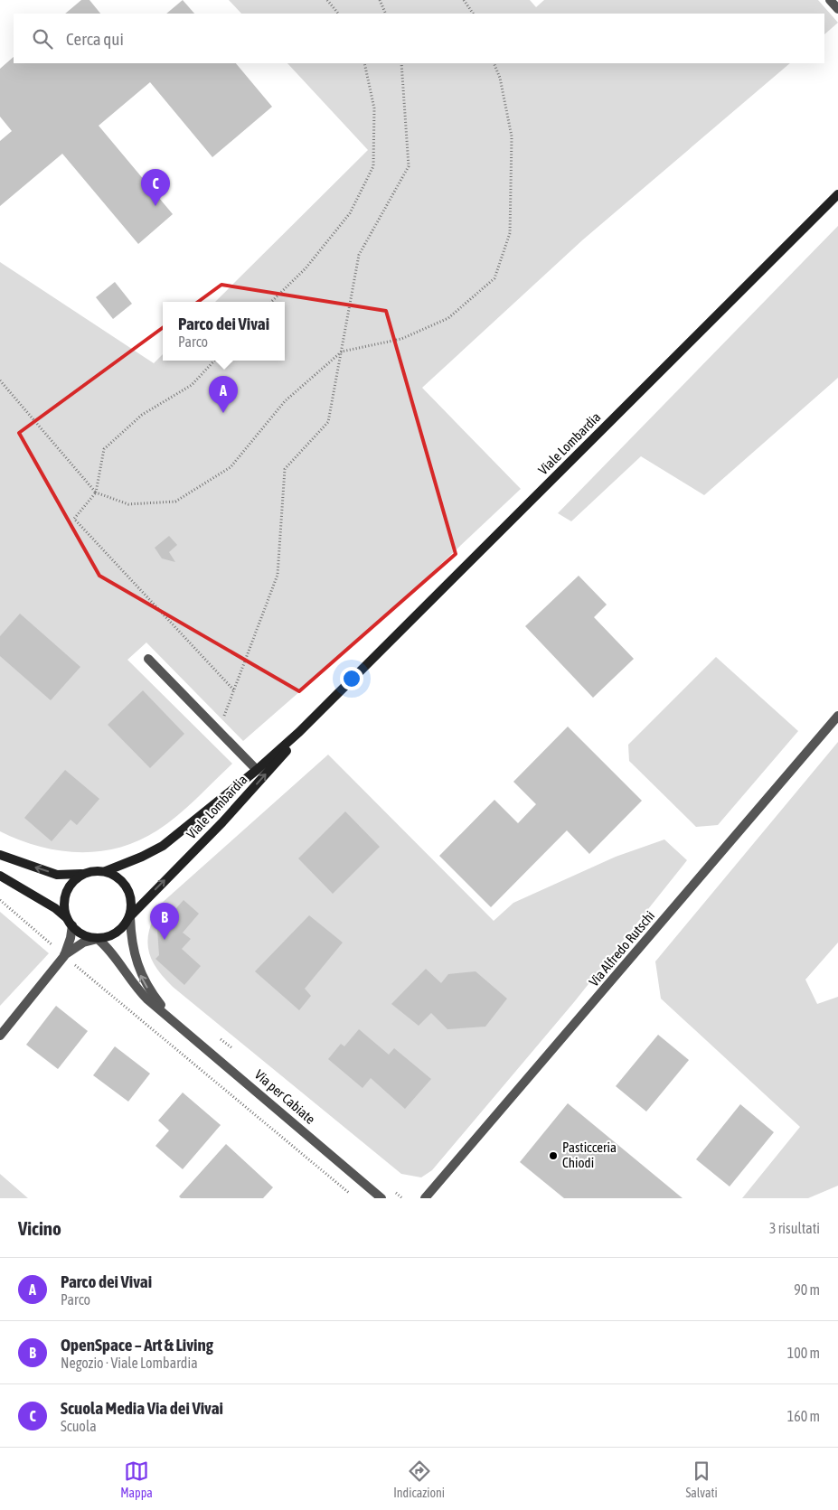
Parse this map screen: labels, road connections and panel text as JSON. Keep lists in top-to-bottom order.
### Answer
{
  "streets": {
    "main road": ["Viale Lombardia"],
    "street": ["Via Alfredo Rutschi", "Via per Cabiate"]
  },
  "places": ["Pasticceria Chiodi"],
  "page": {
    "search": "Cerca qui",
    "pins": ["C", "A", "B"],
    "popup": ["Parco dei Vivai", "Parco"],
    "heading": ["Vicino", "3 risultati"],
    "list": [
      {
        "mark": "A",
        "name": "Parco dei Vivai",
        "note": "Parco",
        "value": "90 m"
      },
      {
        "mark": "B",
        "name": "OpenSpace – Art & Living",
        "note": "Negozio · Viale Lombardia",
        "value": "100 m"
      },
      {
        "mark": "C",
        "name": "Scuola Media Via dei Vivai",
        "note": "Scuola",
        "value": "160 m"
      }
    ],
    "nav": ["Mappa", "Indicazioni", "Salvati"]
  }
}
